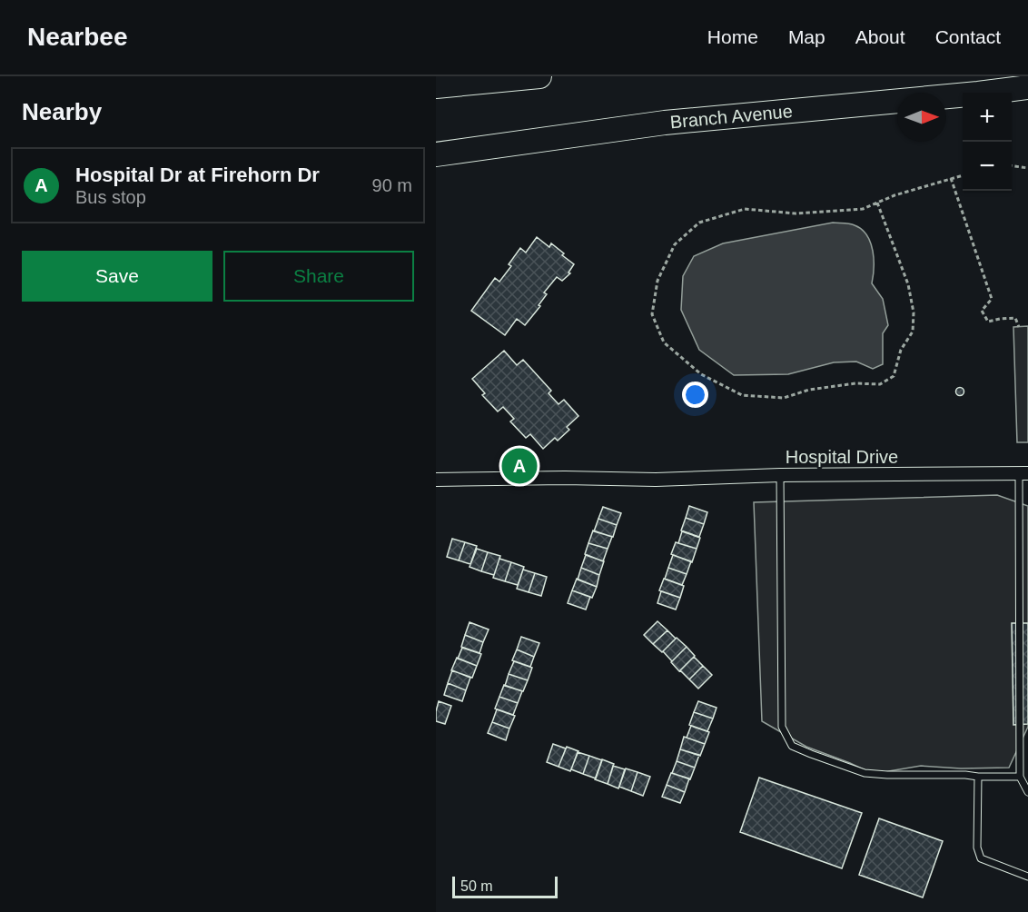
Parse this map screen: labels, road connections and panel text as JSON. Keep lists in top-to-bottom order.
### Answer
{
  "streets": {
    "highway": ["Branch Avenue"],
    "street": ["Hospital Drive"]
  },
  "scale_bar": "50 m",
  "north": "right",
  "page": {
    "header": "Nearbee",
    "nav": [
      "Home",
      "Map",
      "About",
      "Contact"
    ],
    "heading": "Nearby",
    "map_buttons": ["+", "−"],
    "list": [
      {
        "mark": "A",
        "name": "Hospital Dr at Firehorn Dr",
        "note": "Bus stop",
        "value": "90 m"
      }
    ],
    "buttons": ["Save", "Share"],
    "pins": "A",
    "scale": "50 m"
  }
}
